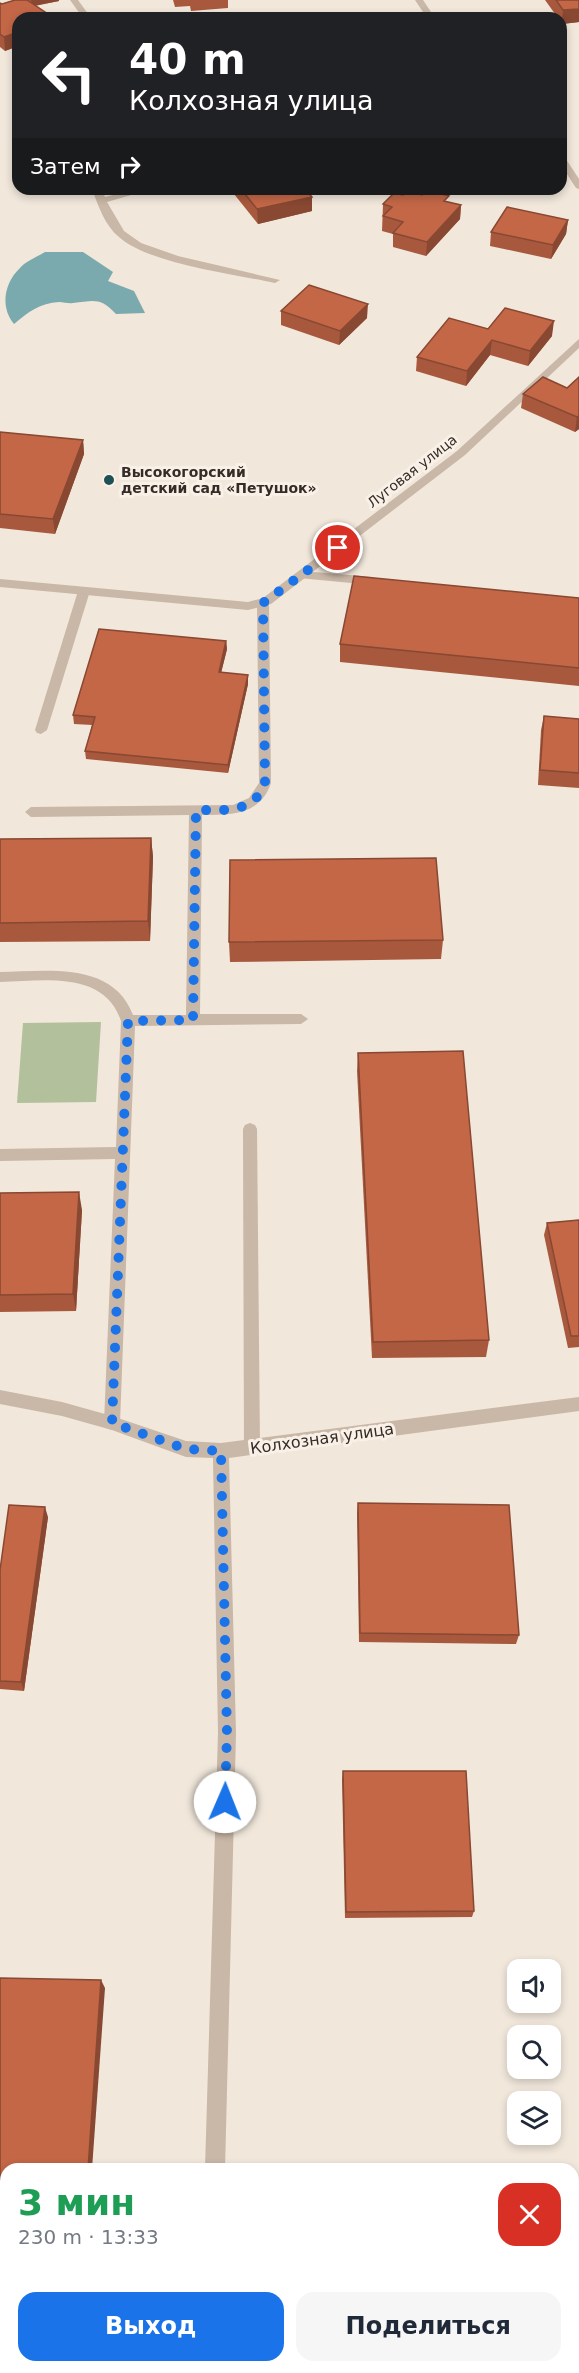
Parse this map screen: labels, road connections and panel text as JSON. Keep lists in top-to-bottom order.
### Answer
{
  "streets": {
    "street": ["Луговая улица", "Колхозная улица"]
  },
  "places": ["Высокогорский детский сад «Петушок»"],
  "page": {
    "turn": ["40 m", "Колхозная улица"],
    "then": "Затем",
    "heading": ["3 мин", "230 m · 13:33"],
    "buttons": ["Выход", "Поделиться"]
  }
}
